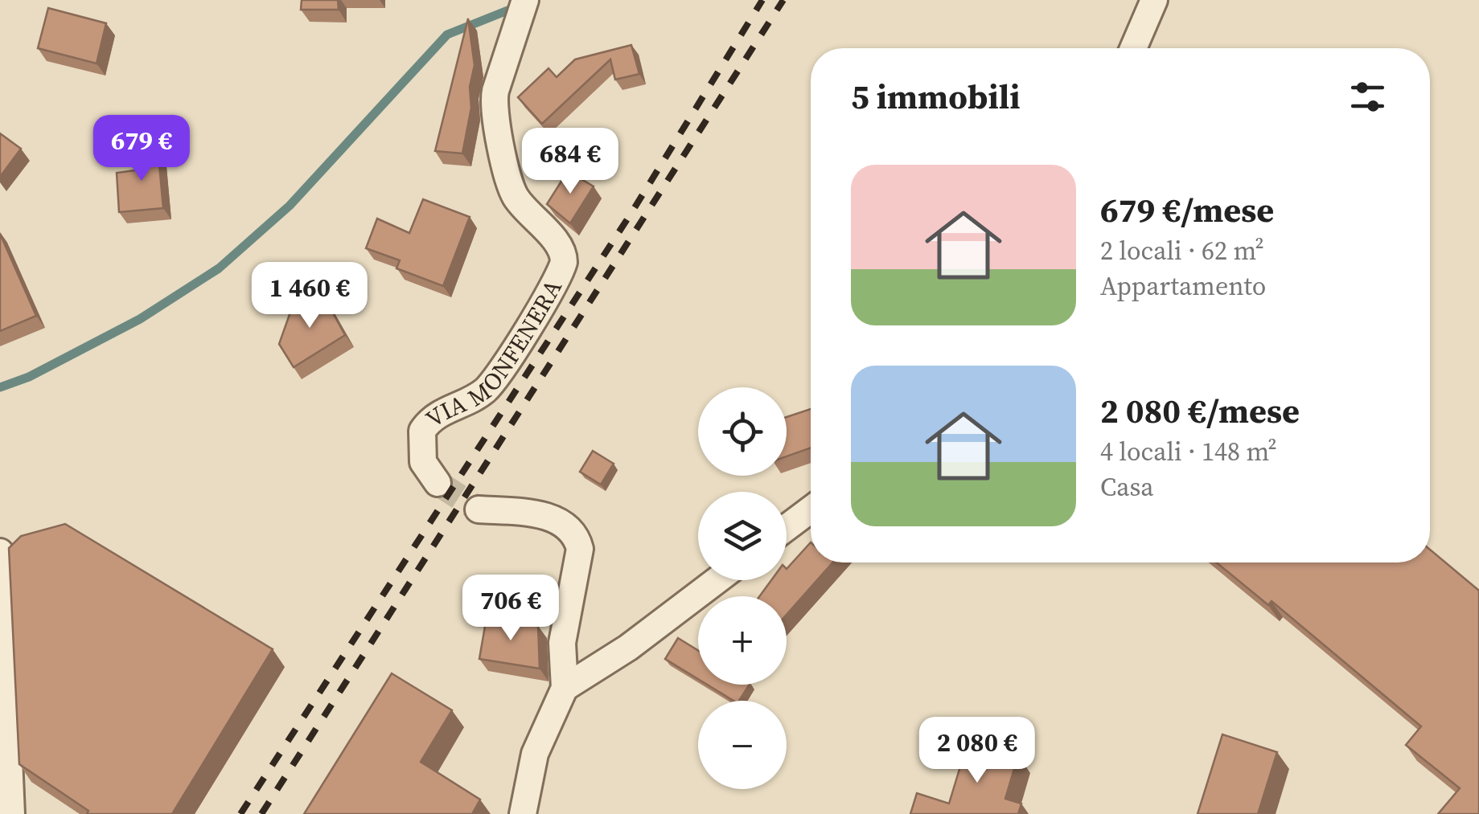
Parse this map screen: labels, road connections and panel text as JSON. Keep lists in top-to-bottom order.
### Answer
{
  "streets": {
    "street": ["VIA MONFENERA"]
  },
  "page": {
    "heading": "5 immobili",
    "price": [
      "679 €",
      "684 €",
      "1 460 €",
      "706 €",
      "2 080 €"
    ],
    "list": [
      {
        "name": "679 €/mese",
        "note": "2 locali · 62 m² · Appartamento"
      },
      {
        "name": "2 080 €/mese",
        "note": "4 locali · 148 m² · Casa"
      }
    ],
    "map_buttons": ["+", "−"]
  }
}
